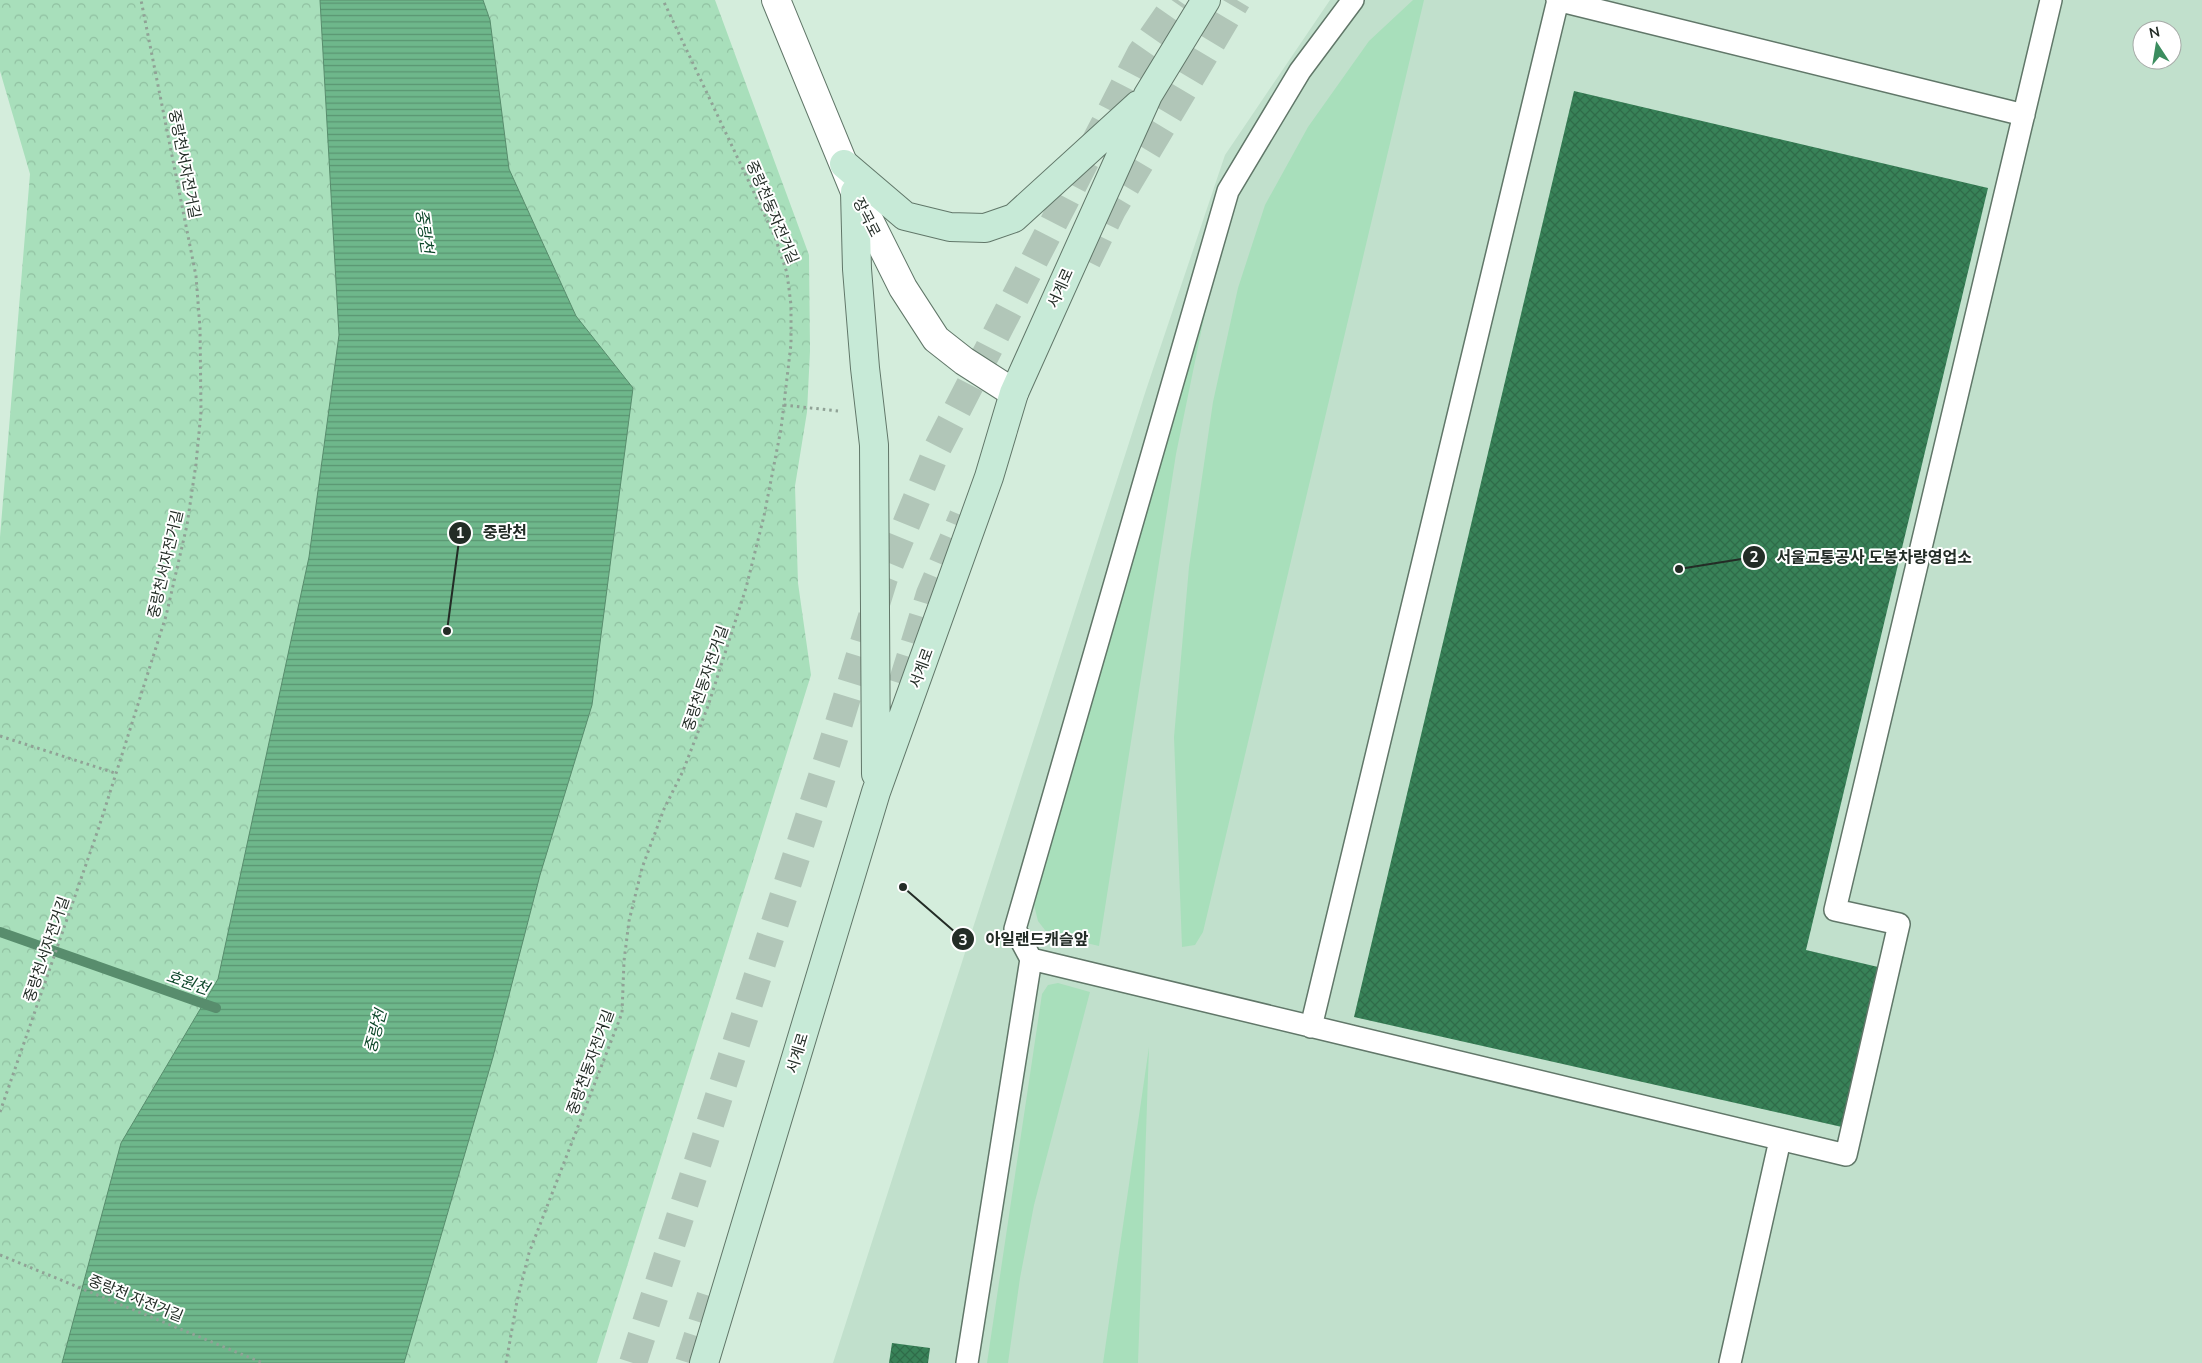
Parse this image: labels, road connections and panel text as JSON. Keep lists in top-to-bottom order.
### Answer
{
  "streets": {
    "main road": ["서계로"],
    "street": ["장곡로"],
    "path": ["중랑천서자전거길", "중랑천동자전거길", "중랑천 자전거길"]
  },
  "crossings": [
    ["장곡로", "서계로"]
  ],
  "water": ["중랑천", "호원천"],
  "places": ["서울교통공사 도봉차량영업소", "중랑천", "아일랜드캐슬앞"],
  "north": "top"
}
